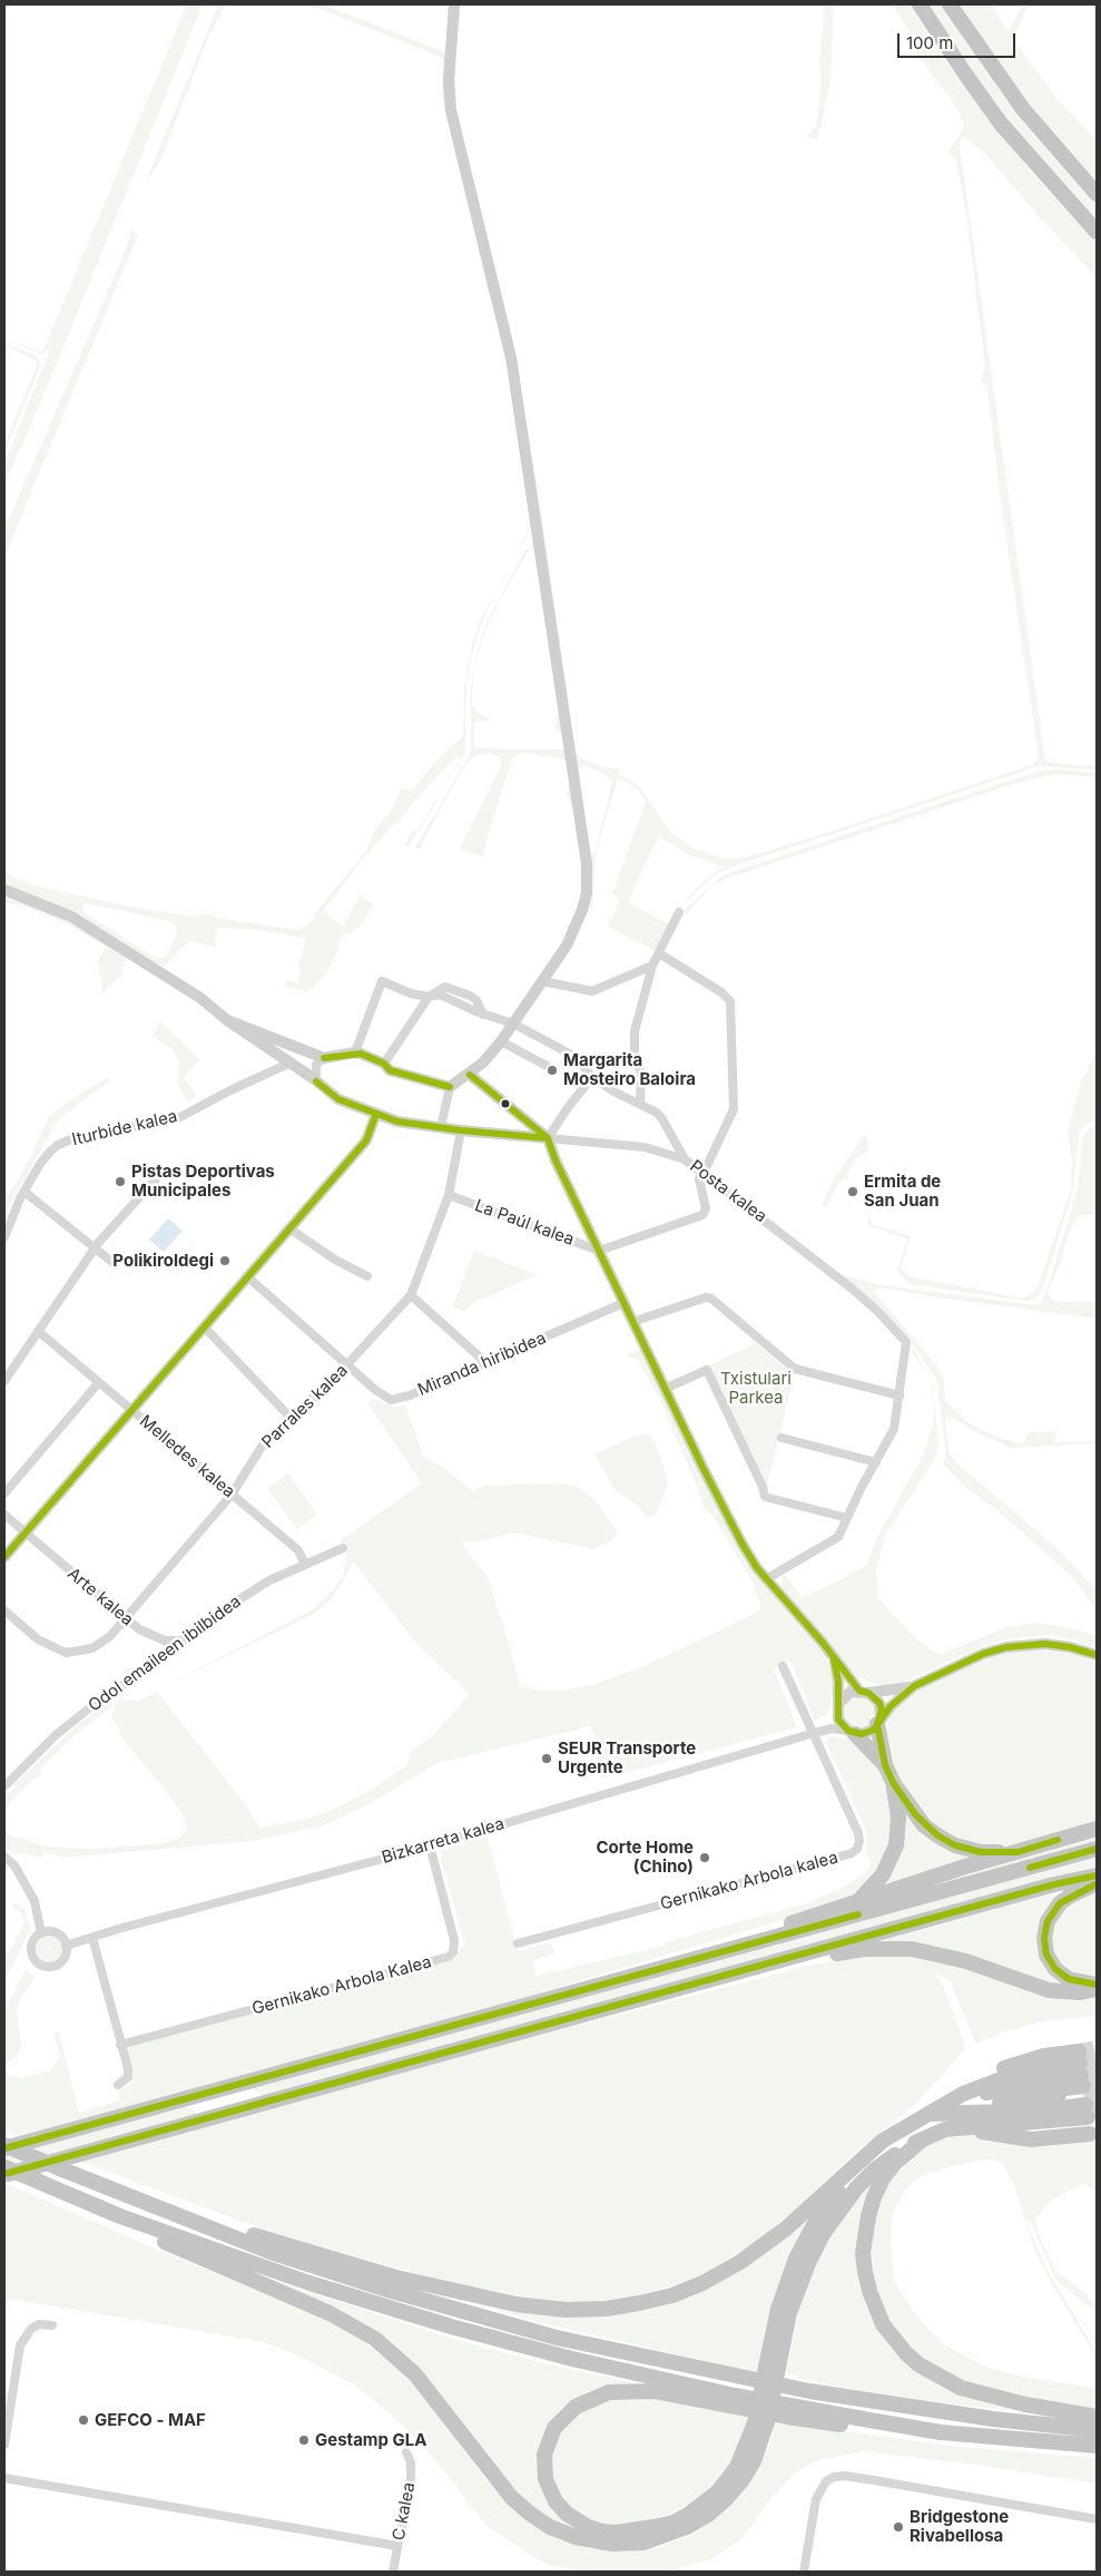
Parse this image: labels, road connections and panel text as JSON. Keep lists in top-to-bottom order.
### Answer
{
  "streets": {
    "street": [
      "Iturbide kalea",
      "Posta kalea",
      "La Paúl kalea",
      "Miranda hiribidea",
      "Parrales kalea",
      "Melledes kalea",
      "Arte kalea",
      "Odol emaileen ibilbidea",
      "Bizkarreta kalea",
      "Gernikako Arbola kalea",
      "Gernikako Arbola Kalea",
      "C kalea"
    ]
  },
  "crossings": [
    ["Iturbide kalea", "Posta kalea"],
    ["Posta kalea", "Parrales kalea"],
    ["La Paúl kalea", "Parrales kalea"],
    ["Miranda hiribidea", "Parrales kalea"],
    ["Parrales kalea", "Melledes kalea"],
    ["Parrales kalea", "Arte kalea"],
    ["Melledes kalea", "Odol emaileen ibilbidea"],
    ["Arte kalea", "Odol emaileen ibilbidea"],
    ["Bizkarreta kalea", "Gernikako Arbola kalea"],
    ["Bizkarreta kalea", "Gernikako Arbola Kalea"]
  ],
  "parks": ["Txistulari Parkea"],
  "places": [
    "Margarita Mosteiro Baloira",
    "Pistas Deportivas Municipales",
    "Ermita de San Juan",
    "Polikiroldegi",
    "SEUR Transporte Urgente",
    "Corte Home (Chino)",
    "GEFCO - MAF",
    "Gestamp GLA",
    "Bridgestone Rivabellosa"
  ],
  "scale_bar": "100 m"
}
